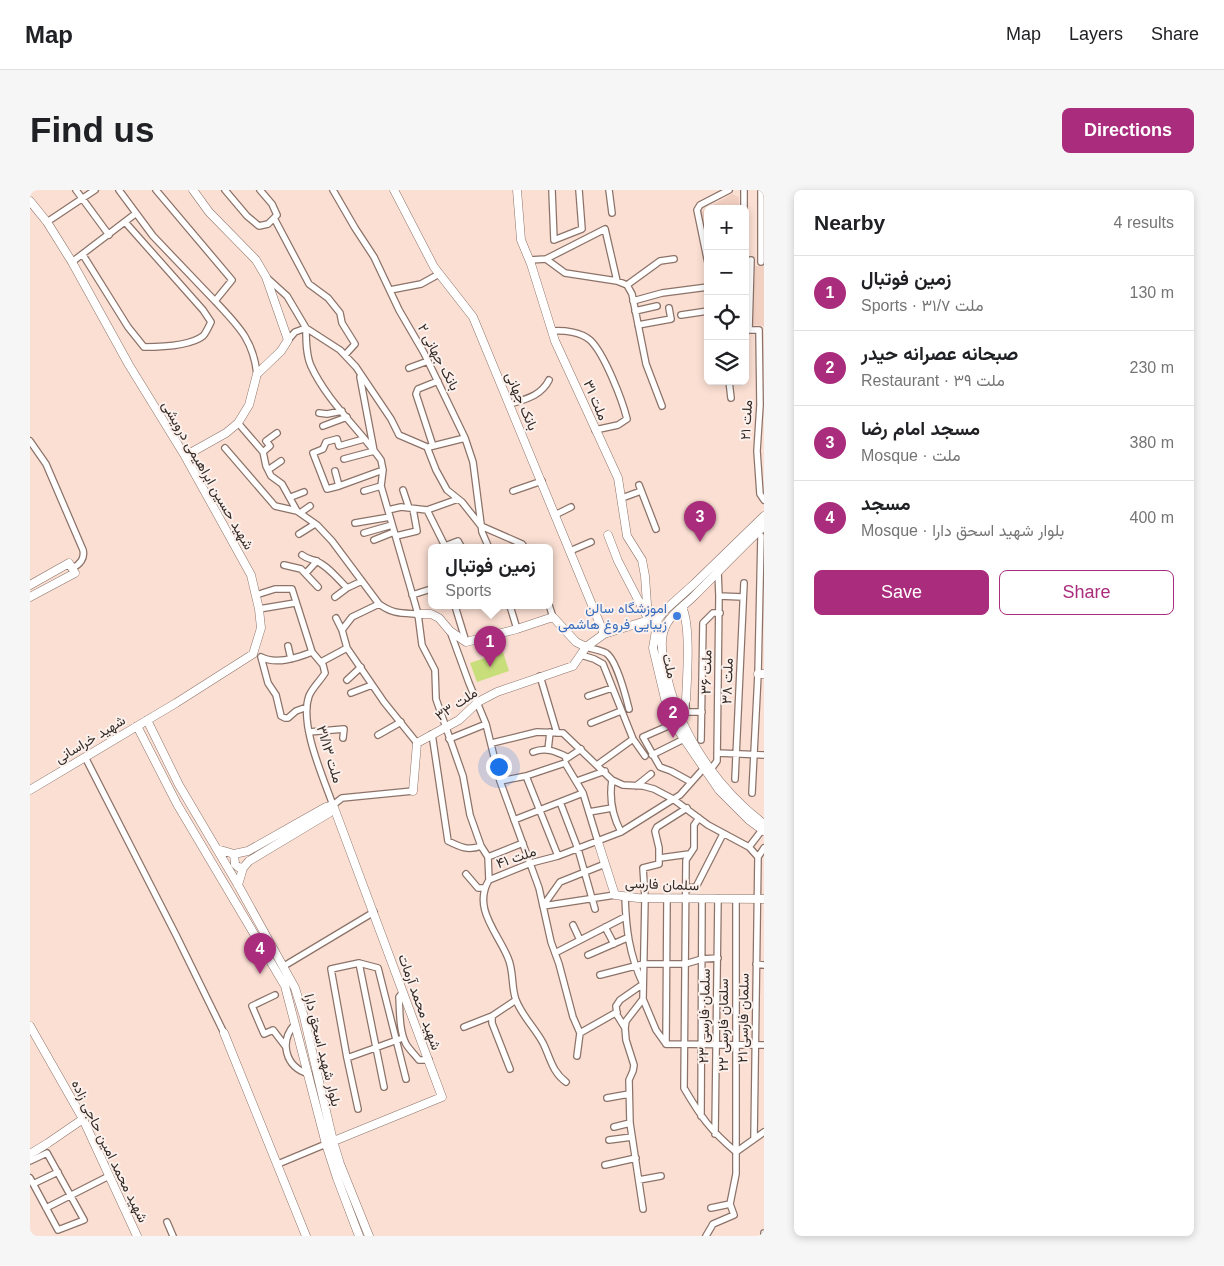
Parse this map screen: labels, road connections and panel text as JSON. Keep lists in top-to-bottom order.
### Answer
{
  "streets": {
    "street": [
      "بانک جهانی ۲",
      "ملت ۳۱",
      "بانک جهانی",
      "ملت ۲۱",
      "شهید حسین ابراهیمی درویشی",
      "ملت",
      "ملت ۳۶",
      "ملت ۳۸",
      "ملت ۳۳",
      "شهید خراسانی",
      "ملت ۳۱/۱۳",
      "ملت ۴۱",
      "سلمان فارسی",
      "شهید محمد آرمات",
      "سلمان فارسی ۲۳",
      "سلمان فارسی ۲۱",
      "سلمان فارسی ۲۲",
      "بلوار شهید اسحق دارا",
      "شهید محمد امین حاجی زاده"
    ]
  },
  "crossings": [
    ["ملت ۳۱", "ملت ۳۳"],
    ["بانک جهانی", "ملت ۳۳"],
    ["شهید حسین ابراهیمی درویشی", "شهید خراسانی"],
    ["شهید حسین ابراهیمی درویشی", "بلوار شهید اسحق دارا"],
    ["ملت", "ملت ۳۶"],
    ["ملت", "ملت ۳۳"],
    ["ملت", "ملت ۴۱"],
    ["ملت ۳۶", "ملت ۴۱"],
    ["ملت ۳۳", "ملت ۴۱"],
    ["شهید خراسانی", "بلوار شهید اسحق دارا"],
    ["ملت ۳۱/۱۳", "شهید محمد آرمات"],
    ["ملت ۴۱", "سلمان فارسی"],
    ["سلمان فارسی", "سلمان فارسی ۲۳"],
    ["سلمان فارسی", "سلمان فارسی ۲۱"],
    ["سلمان فارسی", "سلمان فارسی ۲۲"],
    ["شهید محمد آرمات", "بلوار شهید اسحق دارا"]
  ],
  "places": ["اموزشگاه سالن زیبایی فروغ هاشمی"],
  "page": {
    "header": "Map",
    "nav": ["Map", "Layers", "Share"],
    "buttons": [
      "Directions",
      ["Save", "Share"]
    ],
    "title": "Find us",
    "heading": ["Nearby", "4 results"],
    "map_buttons": ["+", "−"],
    "list": [
      {
        "mark": "1",
        "name": "زمین فوتبال",
        "note": "Sports · ملت ۳۱/۷",
        "value": "130 m"
      },
      {
        "mark": "2",
        "name": "صبحانه عصرانه حیدر",
        "note": "Restaurant · ملت ۳۹",
        "value": "230 m"
      },
      {
        "mark": "3",
        "name": "مسجد امام رضا",
        "note": "Mosque · ملت",
        "value": "380 m"
      },
      {
        "mark": "4",
        "name": "مسجد",
        "note": "Mosque · بلوار شهید اسحق دارا",
        "value": "400 m"
      }
    ],
    "pins": [
      "3",
      "1",
      "2",
      "4"
    ],
    "popup": ["زمین فوتبال", "Sports"]
  }
}
